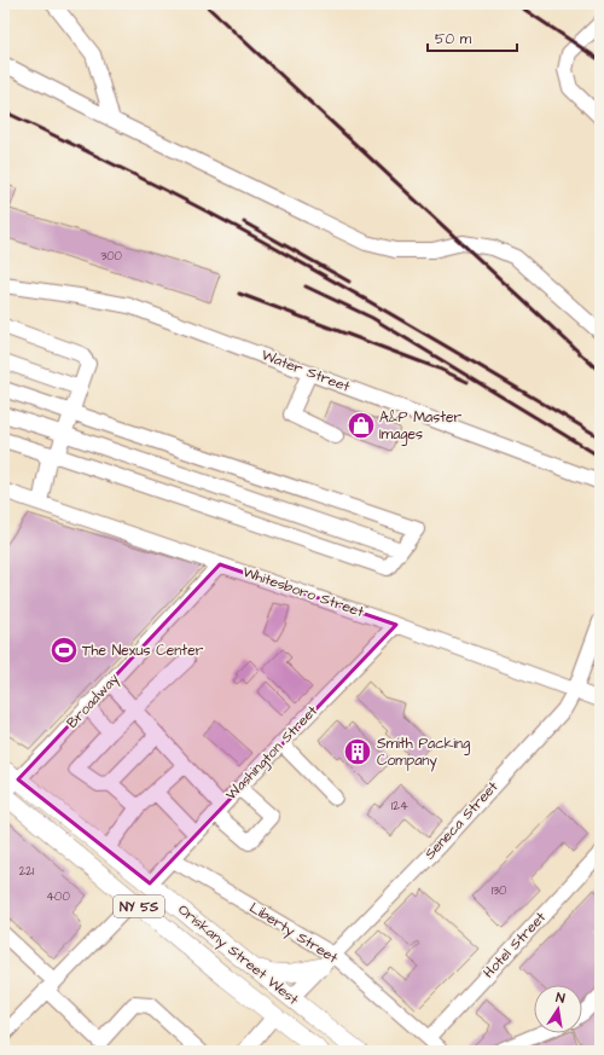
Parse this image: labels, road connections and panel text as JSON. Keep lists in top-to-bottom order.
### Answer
{
  "streets": {
    "main road": ["NY 5S", "Oriskany Street West"],
    "street": [
      "Water Street",
      "Whitesboro Street",
      "Broadway",
      "Washington Street",
      "Seneca Street",
      "Liberty Street",
      "Hotel Street"
    ]
  },
  "crossings": [
    ["Whitesboro Street", "Broadway"],
    ["Whitesboro Street", "Washington Street"],
    ["Whitesboro Street", "Seneca Street"],
    ["Broadway", "Oriskany Street West"],
    ["Washington Street", "Liberty Street"],
    ["Washington Street", "Oriskany Street West"],
    ["Seneca Street", "Liberty Street"],
    ["Seneca Street", "Oriskany Street West"],
    ["Liberty Street", "Hotel Street"]
  ],
  "places": {
    "shop": ["A&P Master Images"],
    "sports": ["The Nexus Center"],
    "building": ["Smith Packing Company"]
  },
  "house_numbers": [
    "300",
    "124",
    "221",
    "130",
    "400"
  ],
  "scale_bar": "50 m",
  "north": "top"
}
